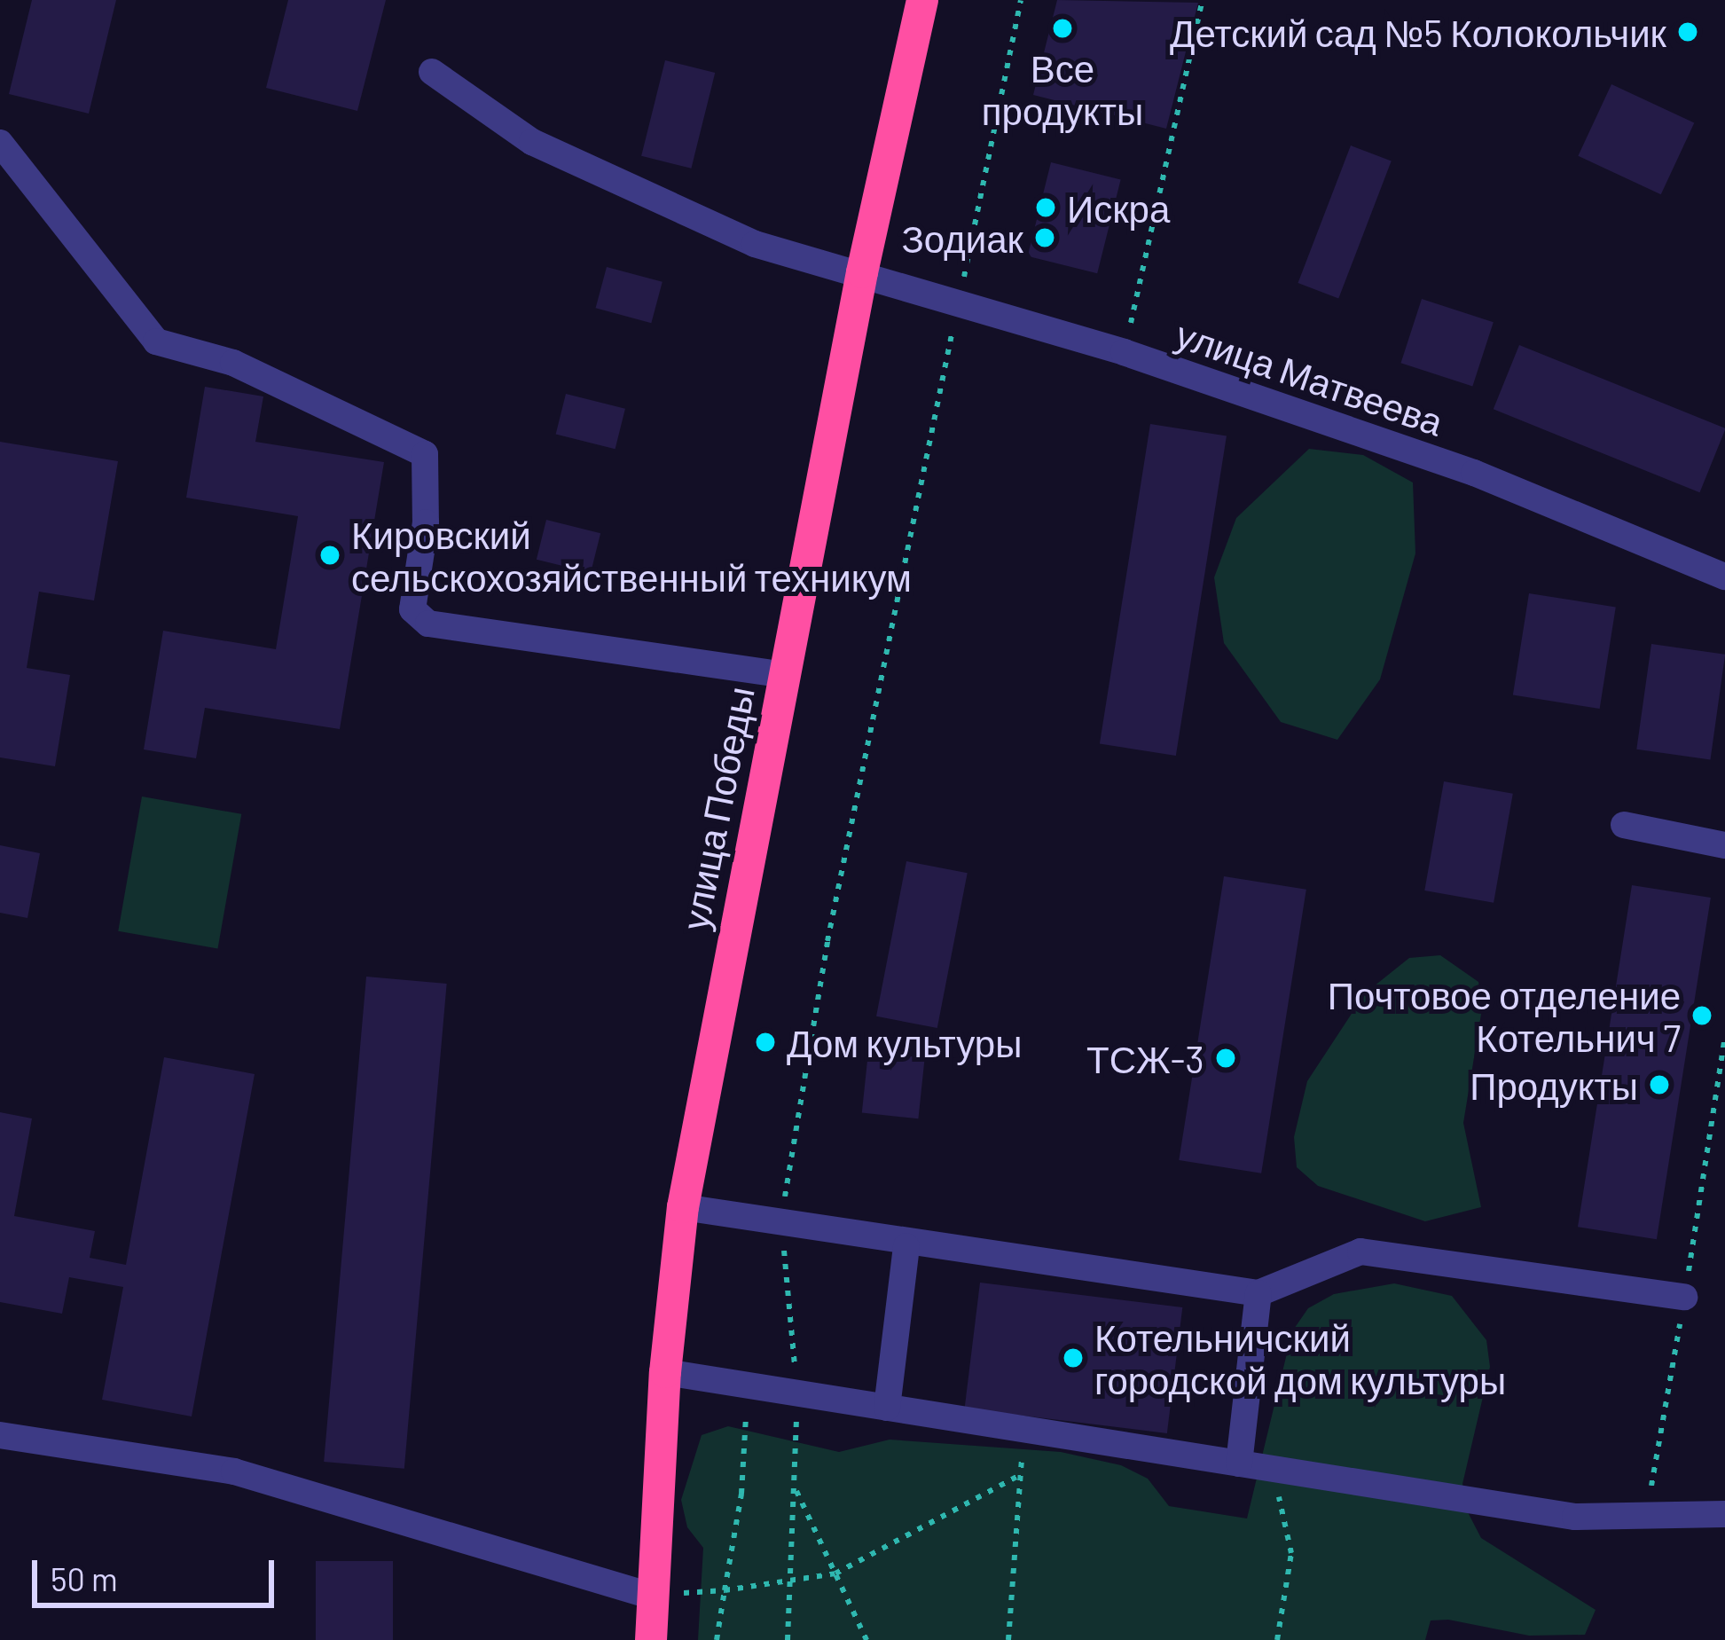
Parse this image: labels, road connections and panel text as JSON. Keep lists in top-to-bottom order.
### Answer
{
  "streets": {
    "highway": ["улица Победы"],
    "street": ["улица Матвеева"]
  },
  "crossings": [
    ["улица Матвеева", "улица Победы"]
  ],
  "places": [
    "Все продукты",
    "Детский сад №5 Колокольчик",
    "Искра",
    "Зодиак",
    "Кировский сельскохозяйственный техникум",
    "Почтовое отделение Котельнич 7",
    "Дом культуры",
    "ТСЖ-3",
    "Продукты",
    "Котельничский городской дом культуры"
  ],
  "scale_bar": "50 m"
}
